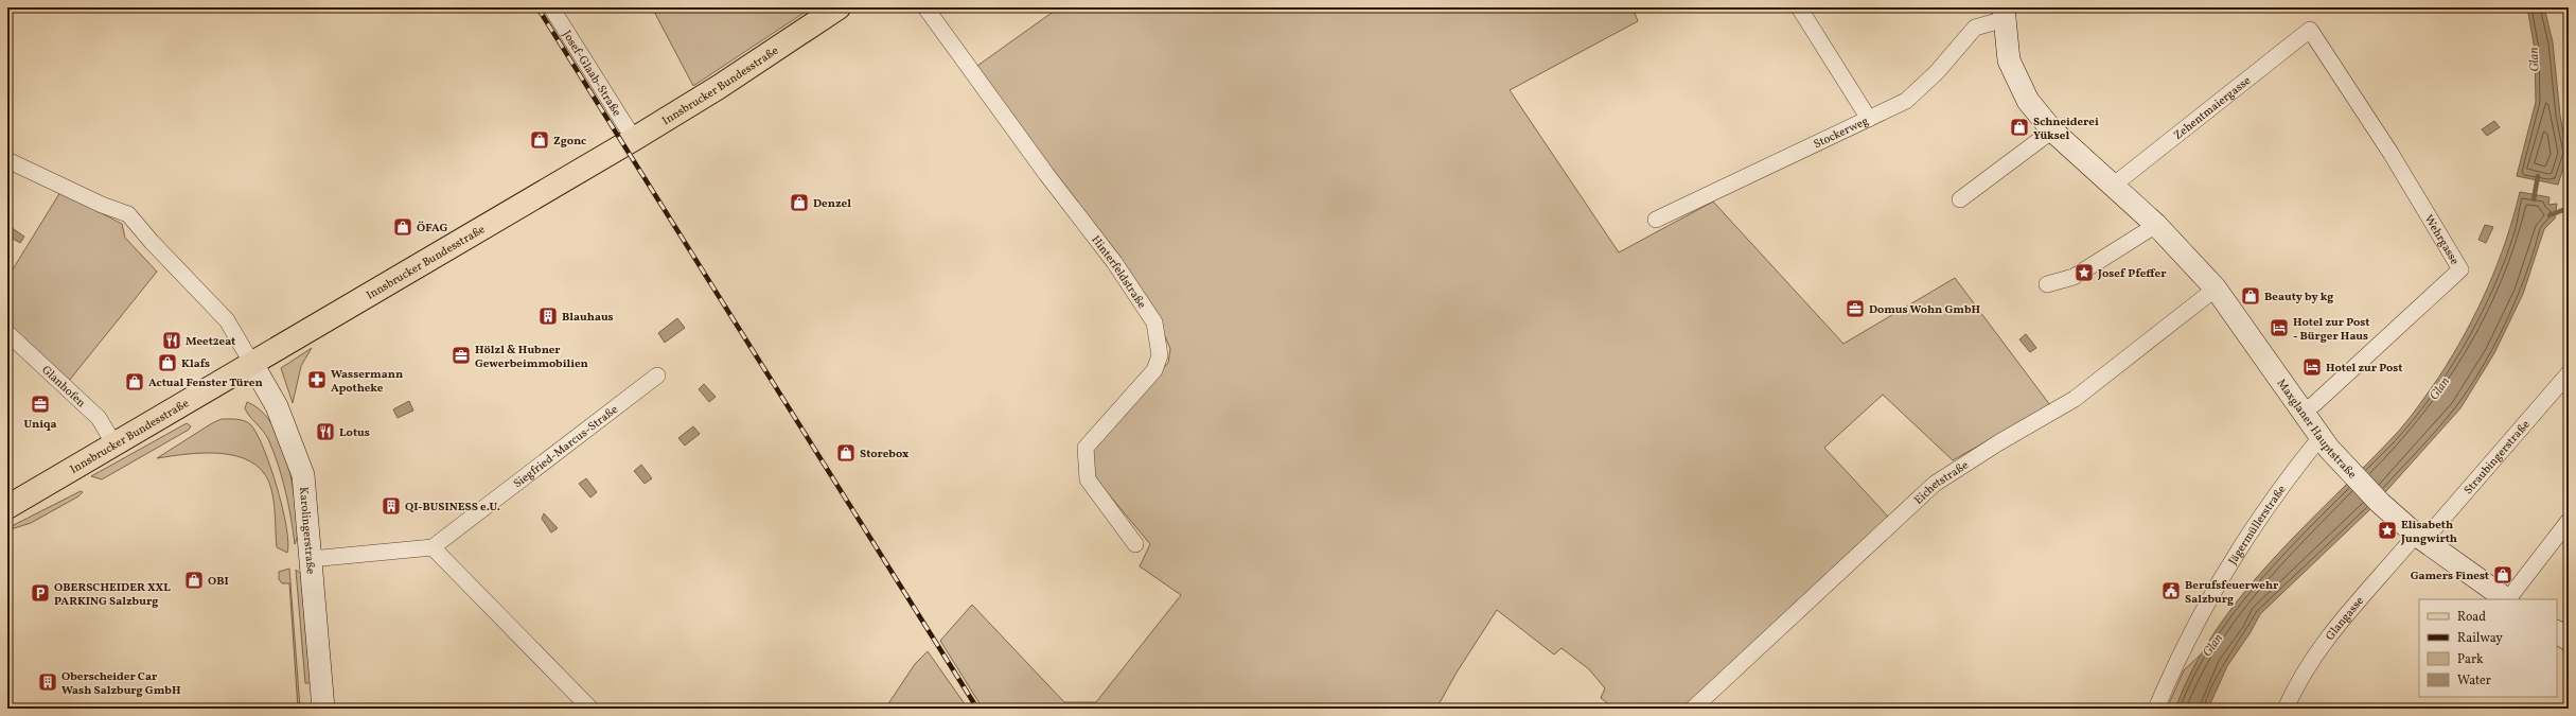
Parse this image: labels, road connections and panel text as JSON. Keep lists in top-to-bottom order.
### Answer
{
  "streets": {
    "main road": ["Innsbrucker Bundesstraße"],
    "street": [
      "Josef-Glaab-Straße",
      "Zehentmaiergasse",
      "Stockerweg",
      "Wehrgasse",
      "Hinterfeldstraße",
      "Glanhofen",
      "Maxglaner Hauptstraße",
      "Siegfried-Marcus-Straße",
      "Straubingerstraße",
      "Eichetstraße",
      "Jägermüllerstraße",
      "Karolingerstraße",
      "Glangasse"
    ]
  },
  "crossings": [
    ["Josef-Glaab-Straße", "Innsbrucker Bundesstraße"],
    ["Innsbrucker Bundesstraße", "Glanhofen"],
    ["Innsbrucker Bundesstraße", "Karolingerstraße"],
    ["Zehentmaiergasse", "Wehrgasse"],
    ["Zehentmaiergasse", "Maxglaner Hauptstraße"],
    ["Stockerweg", "Maxglaner Hauptstraße"],
    ["Wehrgasse", "Maxglaner Hauptstraße"],
    ["Maxglaner Hauptstraße", "Straubingerstraße"],
    ["Maxglaner Hauptstraße", "Eichetstraße"],
    ["Maxglaner Hauptstraße", "Jägermüllerstraße"],
    ["Maxglaner Hauptstraße", "Glangasse"],
    ["Straubingerstraße", "Glangasse"]
  ],
  "water": ["Glan"],
  "places": {
    "shop": [
      "Schneiderei Yüksel",
      "Zgonc",
      "Denzel",
      "ÖFAG",
      "Beauty by kg",
      "Klafs",
      "Actual Fenster Türen",
      "Storebox",
      "Gamers Finest",
      "OBI"
    ],
    "place": ["Josef Pfeffer", "Elisabeth Jungwirth"],
    "office": ["Domus Wohn GmbH", "Hölzl & Hubner Gewerbeimmobilien", "Uniqa"],
    "building": ["Blauhaus", "QI-BUSINESS e.U.", "Oberscheider Car Wash Salzburg GmbH"],
    "hotel": ["Hotel zur Post - Bürger Haus", "Hotel zur Post"],
    "restaurant": ["Meet2eat", "Lotus"],
    "pharmacy": ["Wassermann Apotheke"],
    "public building": ["Berufsfeuerwehr Salzburg"],
    "parking": ["OBERSCHEIDER XXL PARKING Salzburg"]
  },
  "legend": [
    "Road",
    "Railway",
    "Park",
    "Water"
  ]
}
